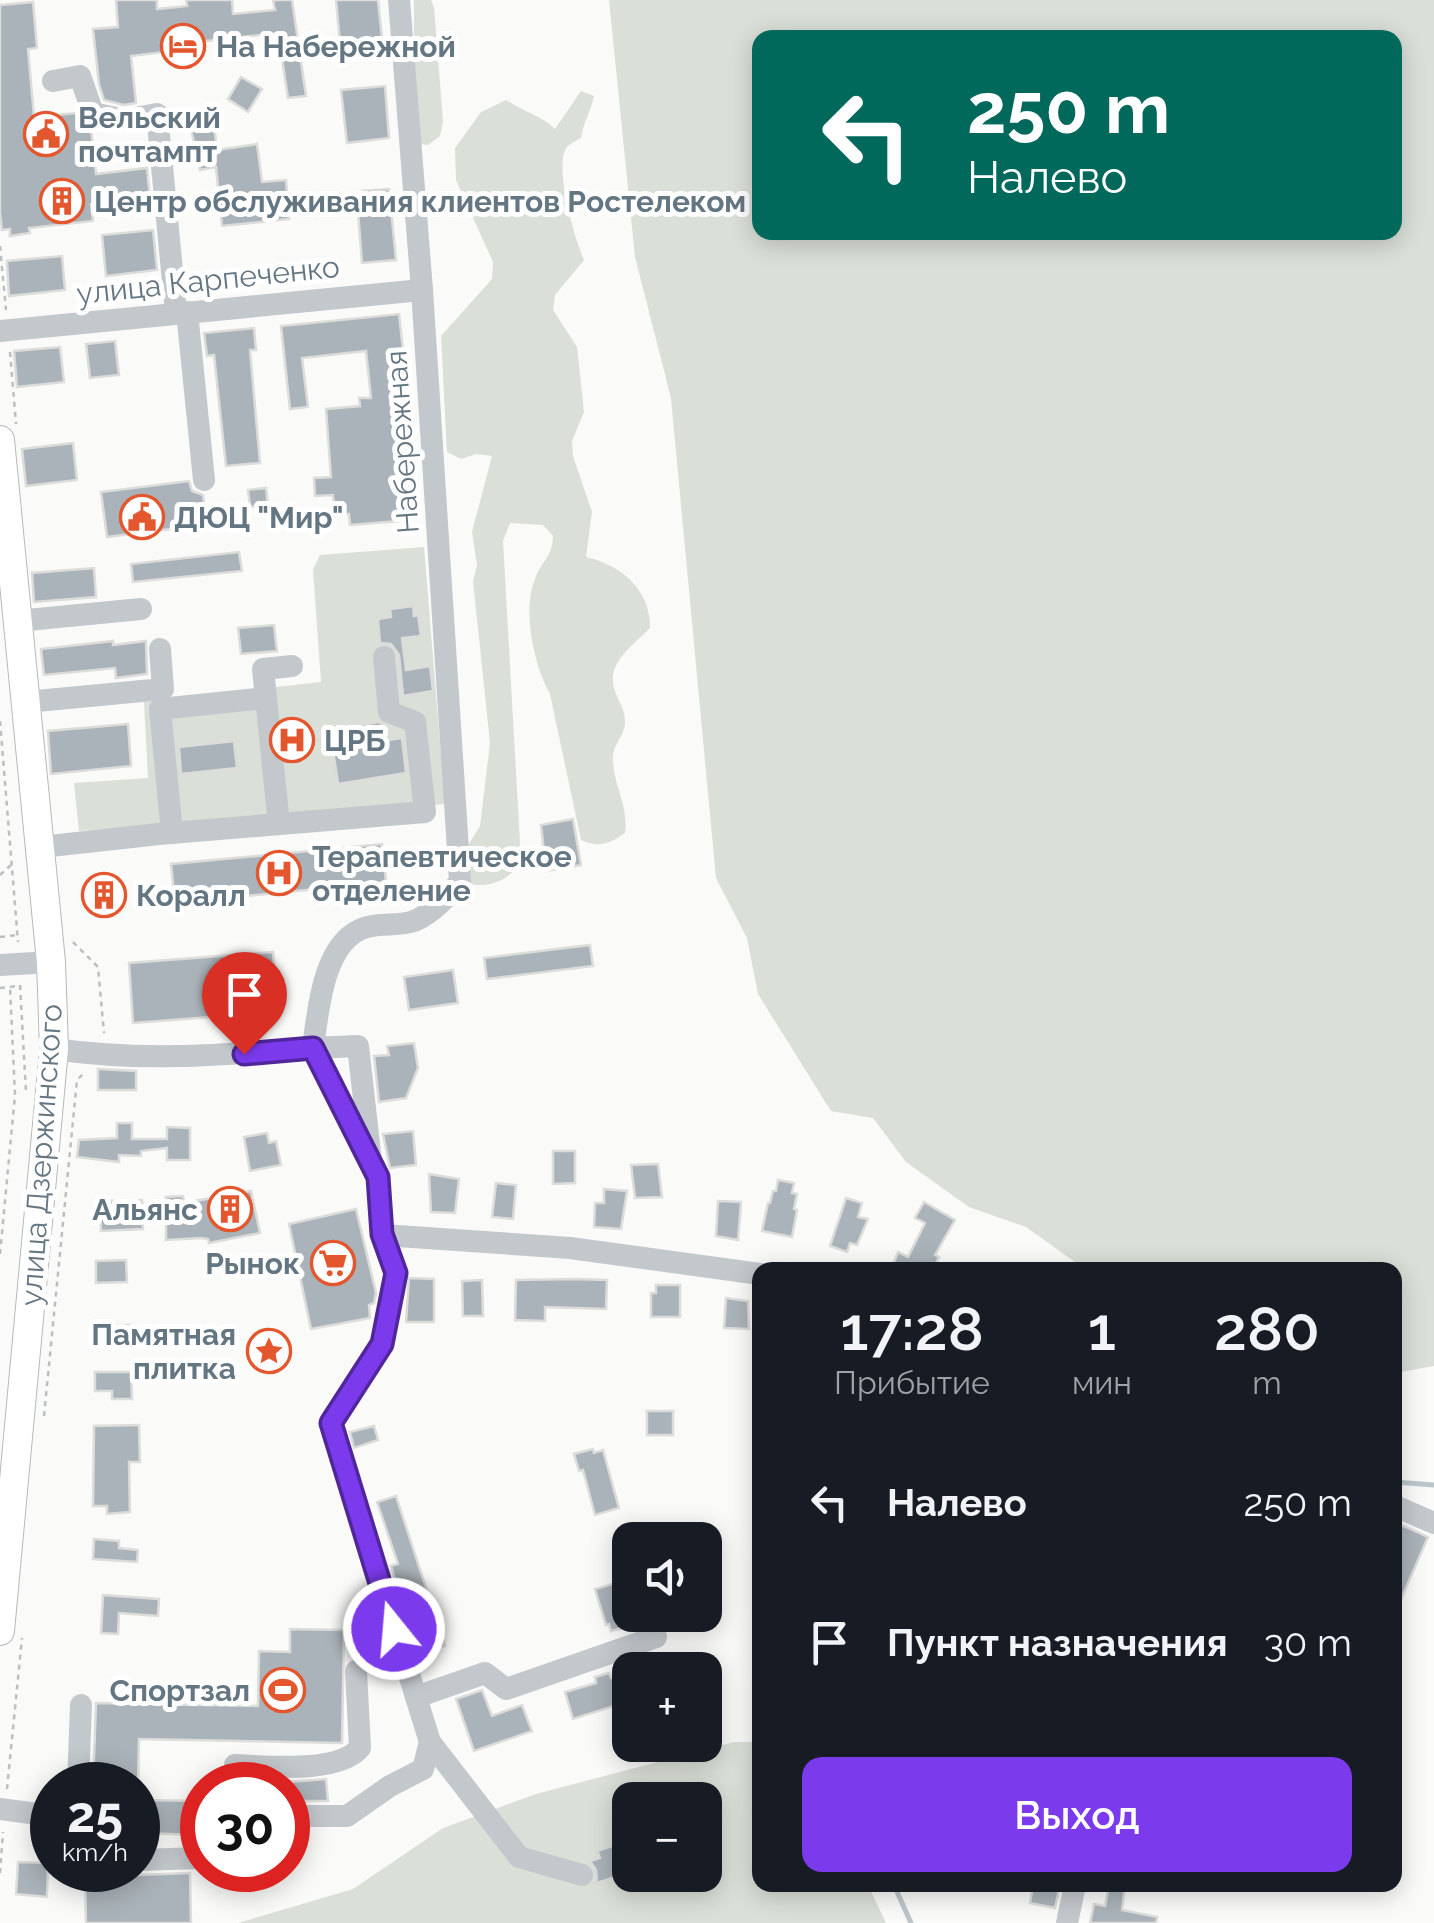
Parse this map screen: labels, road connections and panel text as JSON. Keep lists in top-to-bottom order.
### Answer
{
  "streets": {
    "main road": ["улица Дзержинского"],
    "street": ["улица Карпеченко", "Набережная"]
  },
  "crossings": [
    ["улица Карпеченко", "Набережная"]
  ],
  "places": {
    "hotel": ["На Набережной"],
    "public building": ["Вельский почтампт", "ДЮЦ \"Мир\""],
    "building": ["Центр обслуживания клиентов Ростелеком", "Коралл", "Альянс"],
    "hospital": ["ЦРБ", "Терапевтическое отделение"],
    "supermarket": ["Рынок"],
    "place": ["Памятная плитка"],
    "sports": ["Спортзал"]
  },
  "page": {
    "turn": ["250 m", "Налево"],
    "eta": [
      "17:28",
      "Прибытие",
      "1",
      "мин",
      "280",
      "m"
    ],
    "list": [
      {
        "name": "Налево",
        "value": "250 m"
      },
      {
        "name": "Пункт назначения",
        "value": "30 m"
      }
    ],
    "map_buttons": ["+", "−"],
    "buttons": "Выход",
    "speed": "25 km/h",
    "limit": "30"
  }
}
